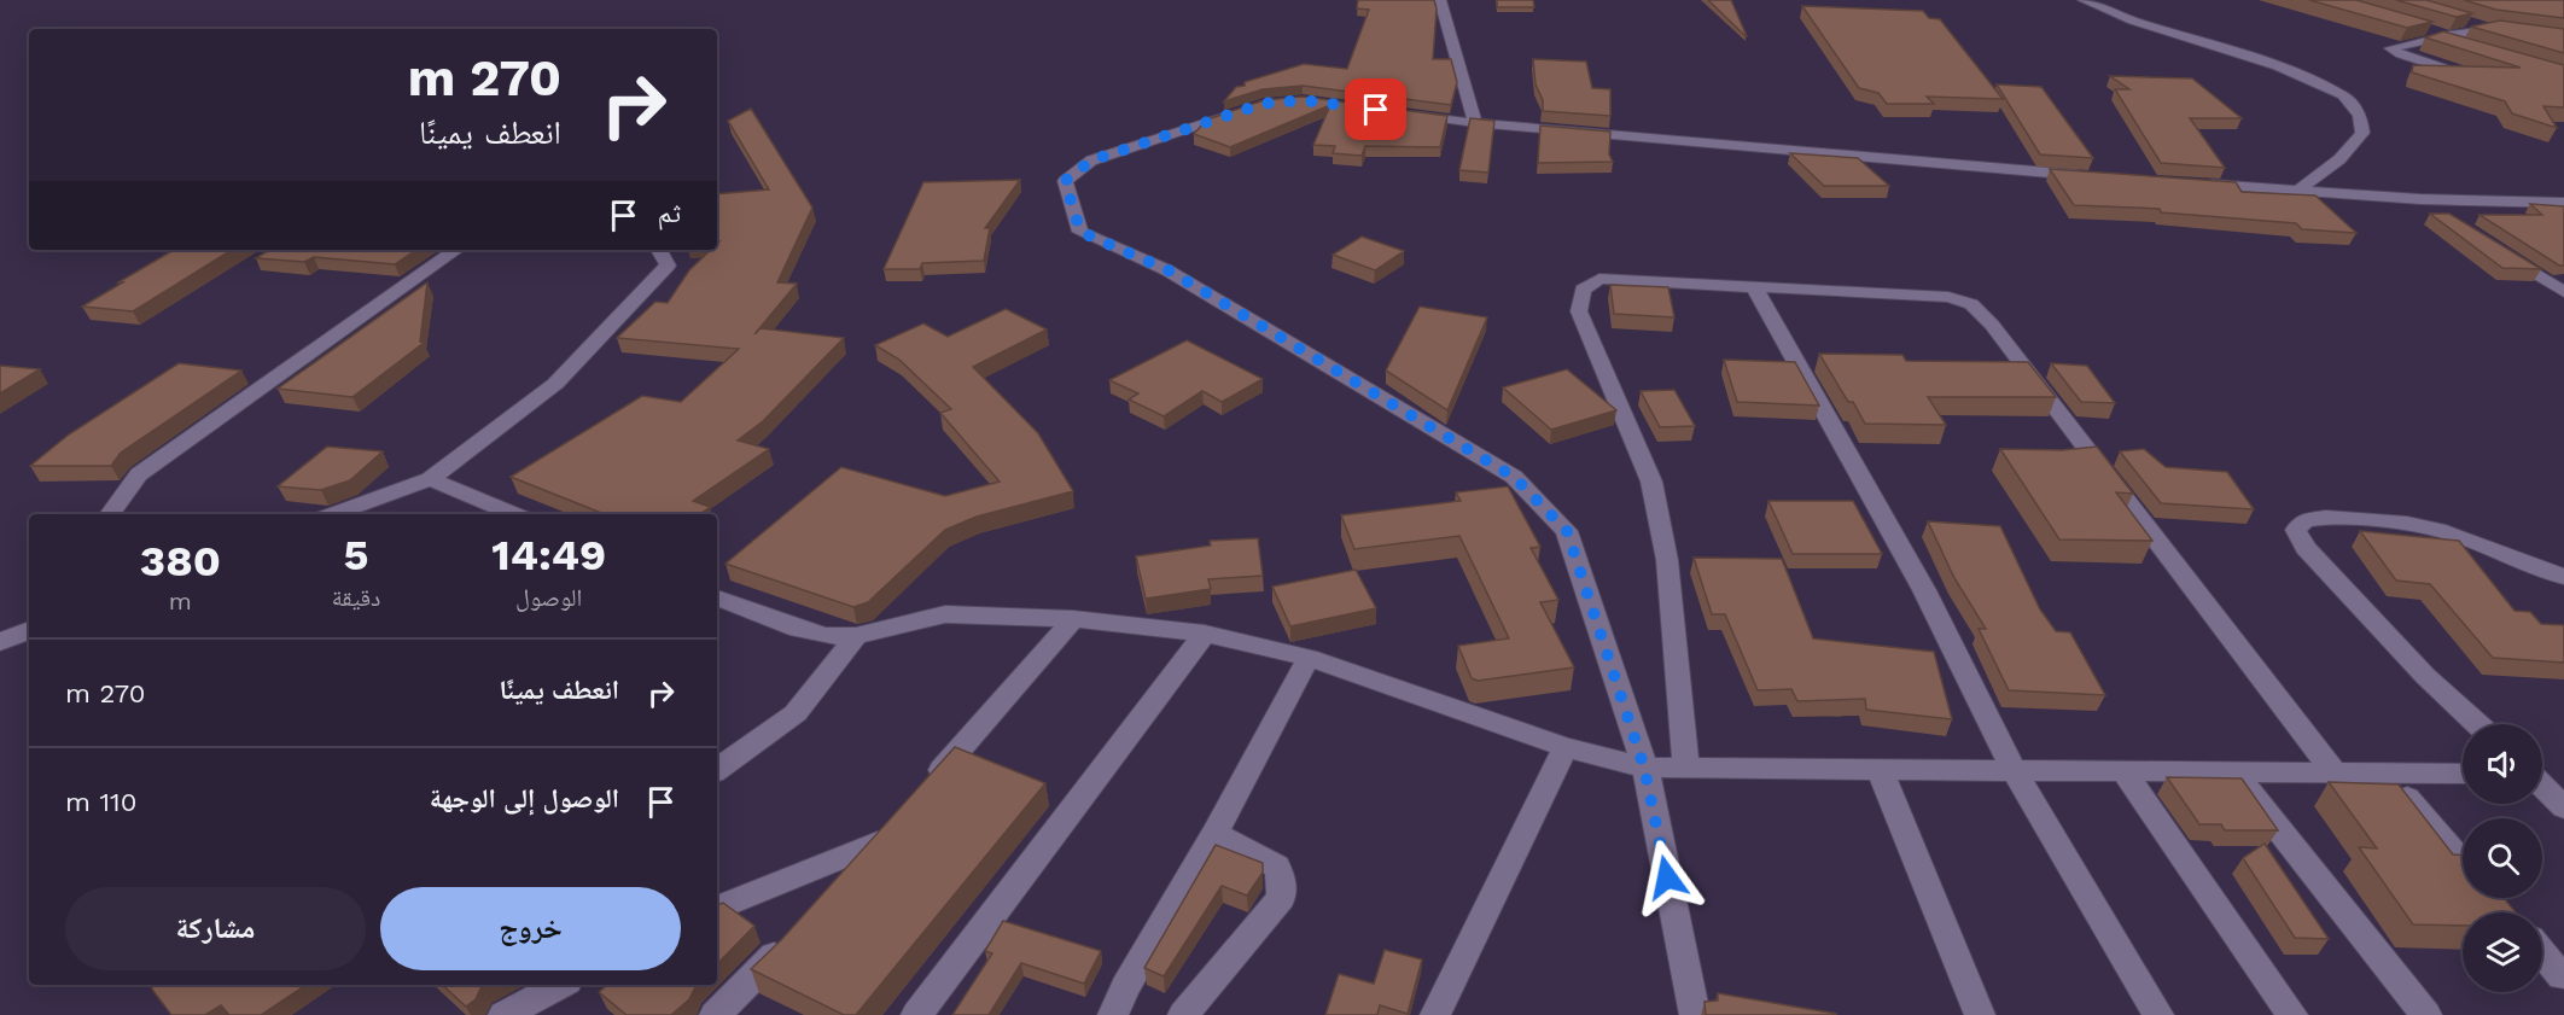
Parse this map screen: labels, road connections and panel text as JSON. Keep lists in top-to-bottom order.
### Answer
{
  "page": {
    "turn": ["270 m", "انعطف يمينًا"],
    "then": "ثم",
    "eta": [
      "14:49",
      "الوصول",
      "5",
      "دقيقة",
      "380",
      "m"
    ],
    "list": [
      {
        "name": "انعطف يمينًا",
        "value": "270 m"
      },
      {
        "name": "الوصول إلى الوجهة",
        "value": "110 m"
      }
    ],
    "buttons": ["خروج", "مشاركة"]
  }
}
